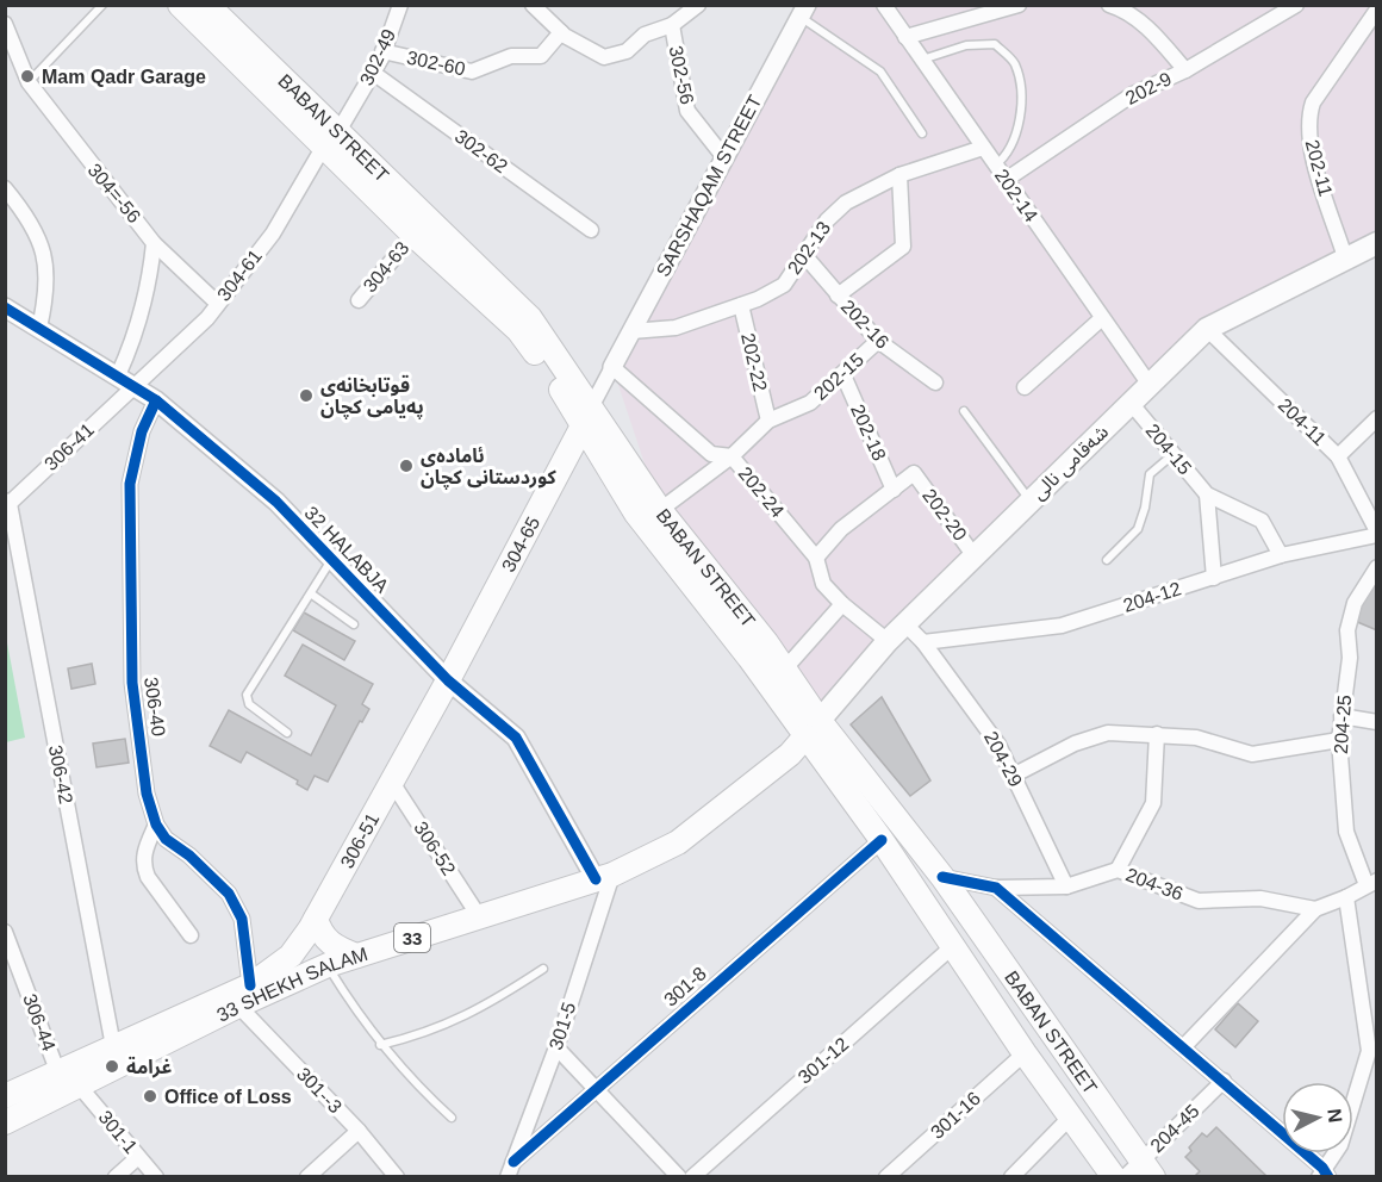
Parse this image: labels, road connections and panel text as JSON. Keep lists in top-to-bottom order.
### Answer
{
  "streets": {
    "main road": [
      "BABAN STREET",
      "شەقامی نالی",
      "304-65",
      "306-51",
      "33",
      "33 SHEKH SALAM"
    ],
    "street": [
      "302-49",
      "302-60",
      "302-56",
      "202-9",
      "302-62",
      "202-11",
      "SARSHAQAM STREET",
      "304=-56",
      "202-14",
      "202-13",
      "304-63",
      "304-61",
      "202-16",
      "202-22",
      "202-15",
      "204-11",
      "202-18",
      "306-41",
      "204-15",
      "202-24",
      "202-20",
      "32 HALABJA",
      "204-12",
      "306-40",
      "204-25",
      "204-29",
      "306-42",
      "306-52",
      "204-36",
      "301-8",
      "306-44",
      "301-5",
      "301-12",
      "301--3",
      "301-16",
      "204-45",
      "301-1"
    ]
  },
  "crossings": [
    ["302-49", "302-60"],
    ["302-49", "BABAN STREET"],
    ["302-49", "302-62"],
    ["302-49", "304-61"],
    ["302-56", "SARSHAQAM STREET"],
    ["202-9", "202-14"],
    ["BABAN STREET", "304-61"],
    ["BABAN STREET", "202-15"],
    ["BABAN STREET", "شەقامی نالی"],
    ["BABAN STREET", "304-65"],
    ["BABAN STREET", "204-36"],
    ["BABAN STREET", "33 SHEKH SALAM"],
    ["BABAN STREET", "204-45"],
    ["202-11", "شەقامی نالی"],
    ["SARSHAQAM STREET", "202-13"],
    ["SARSHAQAM STREET", "202-24"],
    ["304=-56", "304-61"],
    ["304=-56", "306-41"],
    ["304=-56", "32 HALABJA"],
    ["202-14", "202-13"],
    ["202-14", "شەقامی نالی"],
    ["202-13", "202-16"],
    ["202-13", "202-22"],
    ["304-61", "306-41"],
    ["304-61", "32 HALABJA"],
    ["202-16", "202-15"],
    ["202-22", "202-15"],
    ["202-15", "202-18"],
    ["202-15", "202-24"],
    ["204-11", "شەقامی نالی"],
    ["204-11", "204-12"],
    ["202-18", "202-20"],
    ["306-41", "32 HALABJA"],
    ["306-41", "306-42"],
    ["204-15", "شەقامی نالی"],
    ["شەقامی نالی", "202-24"],
    ["شەقامی نالی", "202-20"],
    ["شەقامی نالی", "204-29"],
    ["شەقامی نالی", "33 SHEKH SALAM"],
    ["304-65", "32 HALABJA"],
    ["304-65", "306-51"],
    ["32 HALABJA", "306-40"],
    ["32 HALABJA", "306-51"],
    ["32 HALABJA", "33 SHEKH SALAM"],
    ["32 HALABJA", "301-5"],
    ["204-12", "204-29"],
    ["306-40", "306-51"],
    ["306-40", "33 SHEKH SALAM"],
    ["204-29", "204-36"],
    ["306-42", "33 SHEKH SALAM"],
    ["306-51", "306-52"],
    ["306-51", "33 SHEKH SALAM"],
    ["306-52", "33 SHEKH SALAM"],
    ["33 SHEKH SALAM", "306-44"],
    ["33 SHEKH SALAM", "301-5"],
    ["33 SHEKH SALAM", "301--3"],
    ["33 SHEKH SALAM", "301-1"],
    ["301-8", "301-5"]
  ],
  "places": [
    "Mam Qadr Garage",
    "قوتابخانەی پەیامی کچان",
    "ئامادەی کوردستانی کچان",
    "غرامة",
    "Office of Loss"
  ],
  "north": "right"
}
